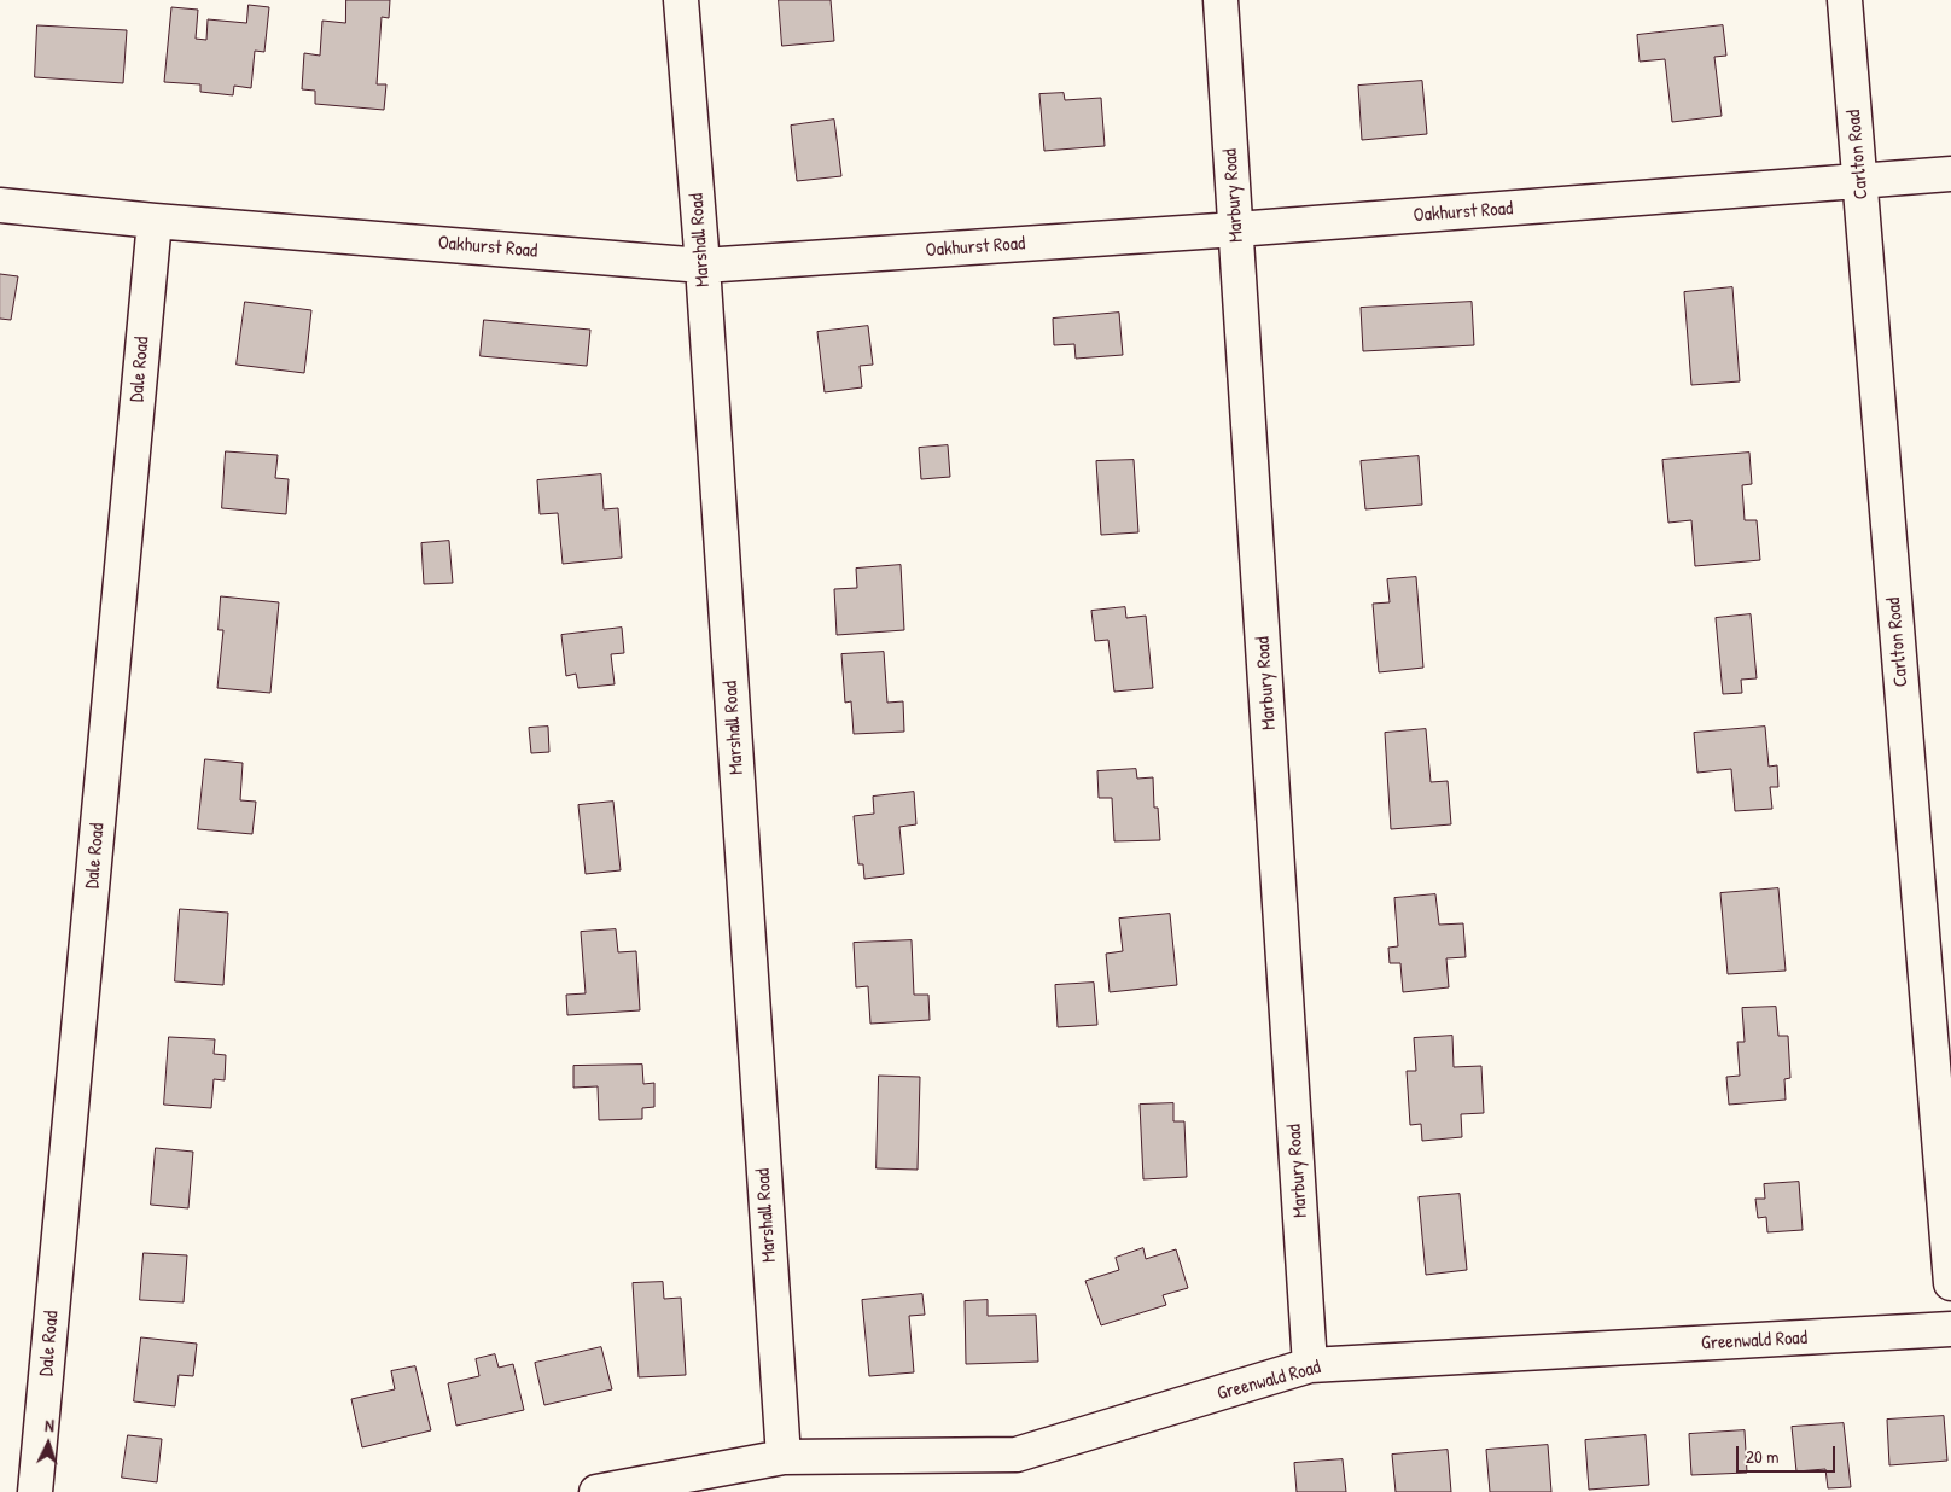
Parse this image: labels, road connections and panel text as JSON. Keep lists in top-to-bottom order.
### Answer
{
  "streets": {
    "street": [
      "Carlton Road",
      "Marbury Road",
      "Oakhurst Road",
      "Marshall Road",
      "Dale Road",
      "Greenwald Road"
    ]
  },
  "crossings": [
    ["Carlton Road", "Oakhurst Road"],
    ["Marbury Road", "Oakhurst Road"],
    ["Marbury Road", "Greenwald Road"],
    ["Oakhurst Road", "Marshall Road"],
    ["Oakhurst Road", "Dale Road"],
    ["Marshall Road", "Greenwald Road"]
  ],
  "scale_bar": "20 m",
  "north": "top"
}
